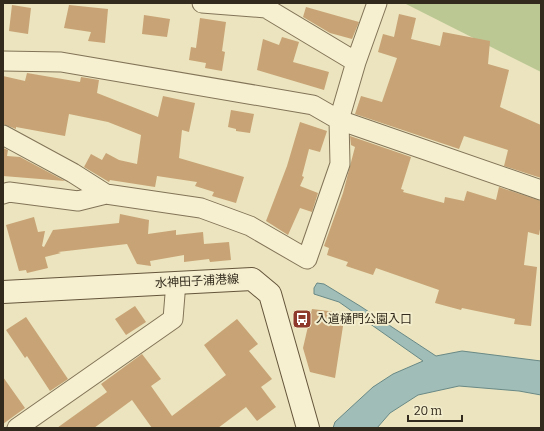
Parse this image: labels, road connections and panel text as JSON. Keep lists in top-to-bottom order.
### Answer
{
  "streets": {
    "main road": ["水神田子浦港線"]
  },
  "places": {
    "bus stop": ["入道樋門公園入口"]
  },
  "scale_bar": "20 m"
}
